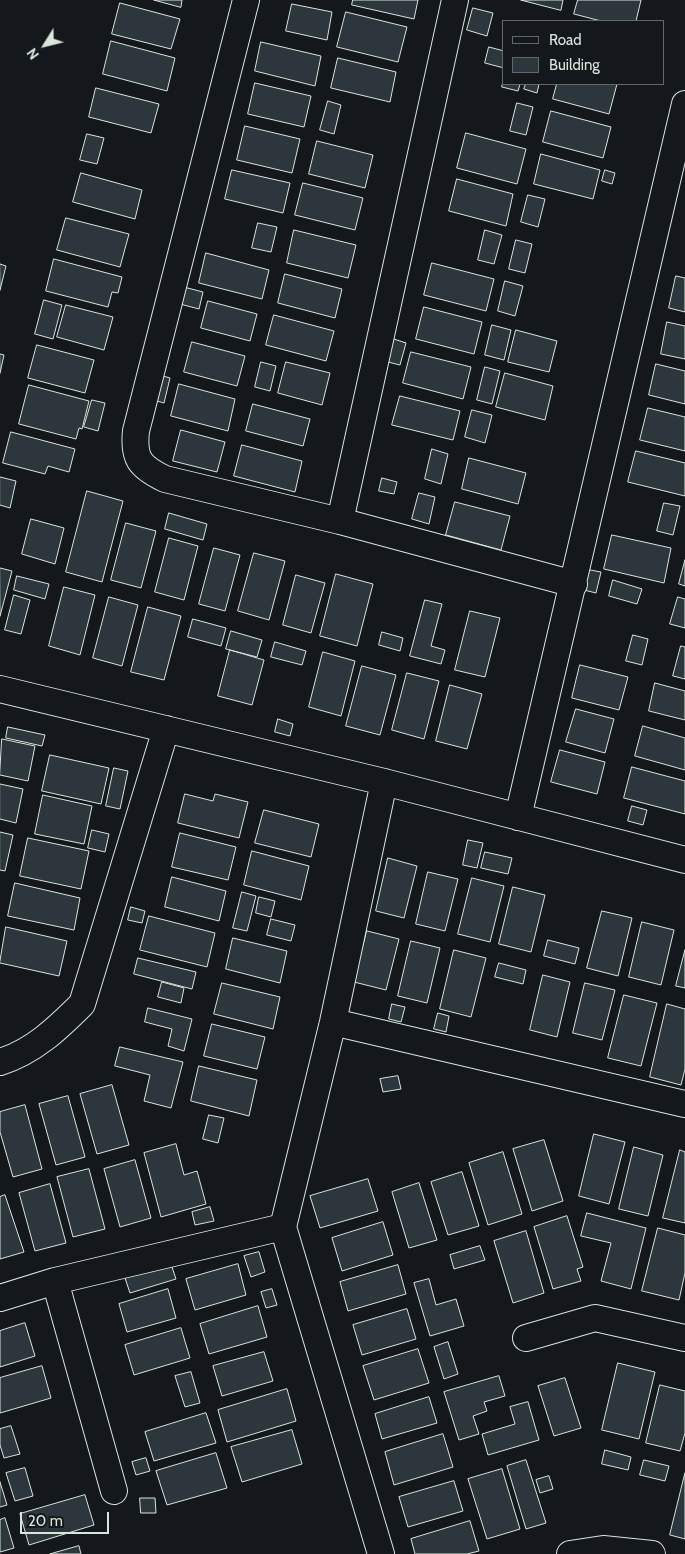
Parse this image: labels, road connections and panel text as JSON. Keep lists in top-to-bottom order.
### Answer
{
  "legend": ["Road", "Building"],
  "scale_bar": "20 m",
  "north": "bottom left"
}
